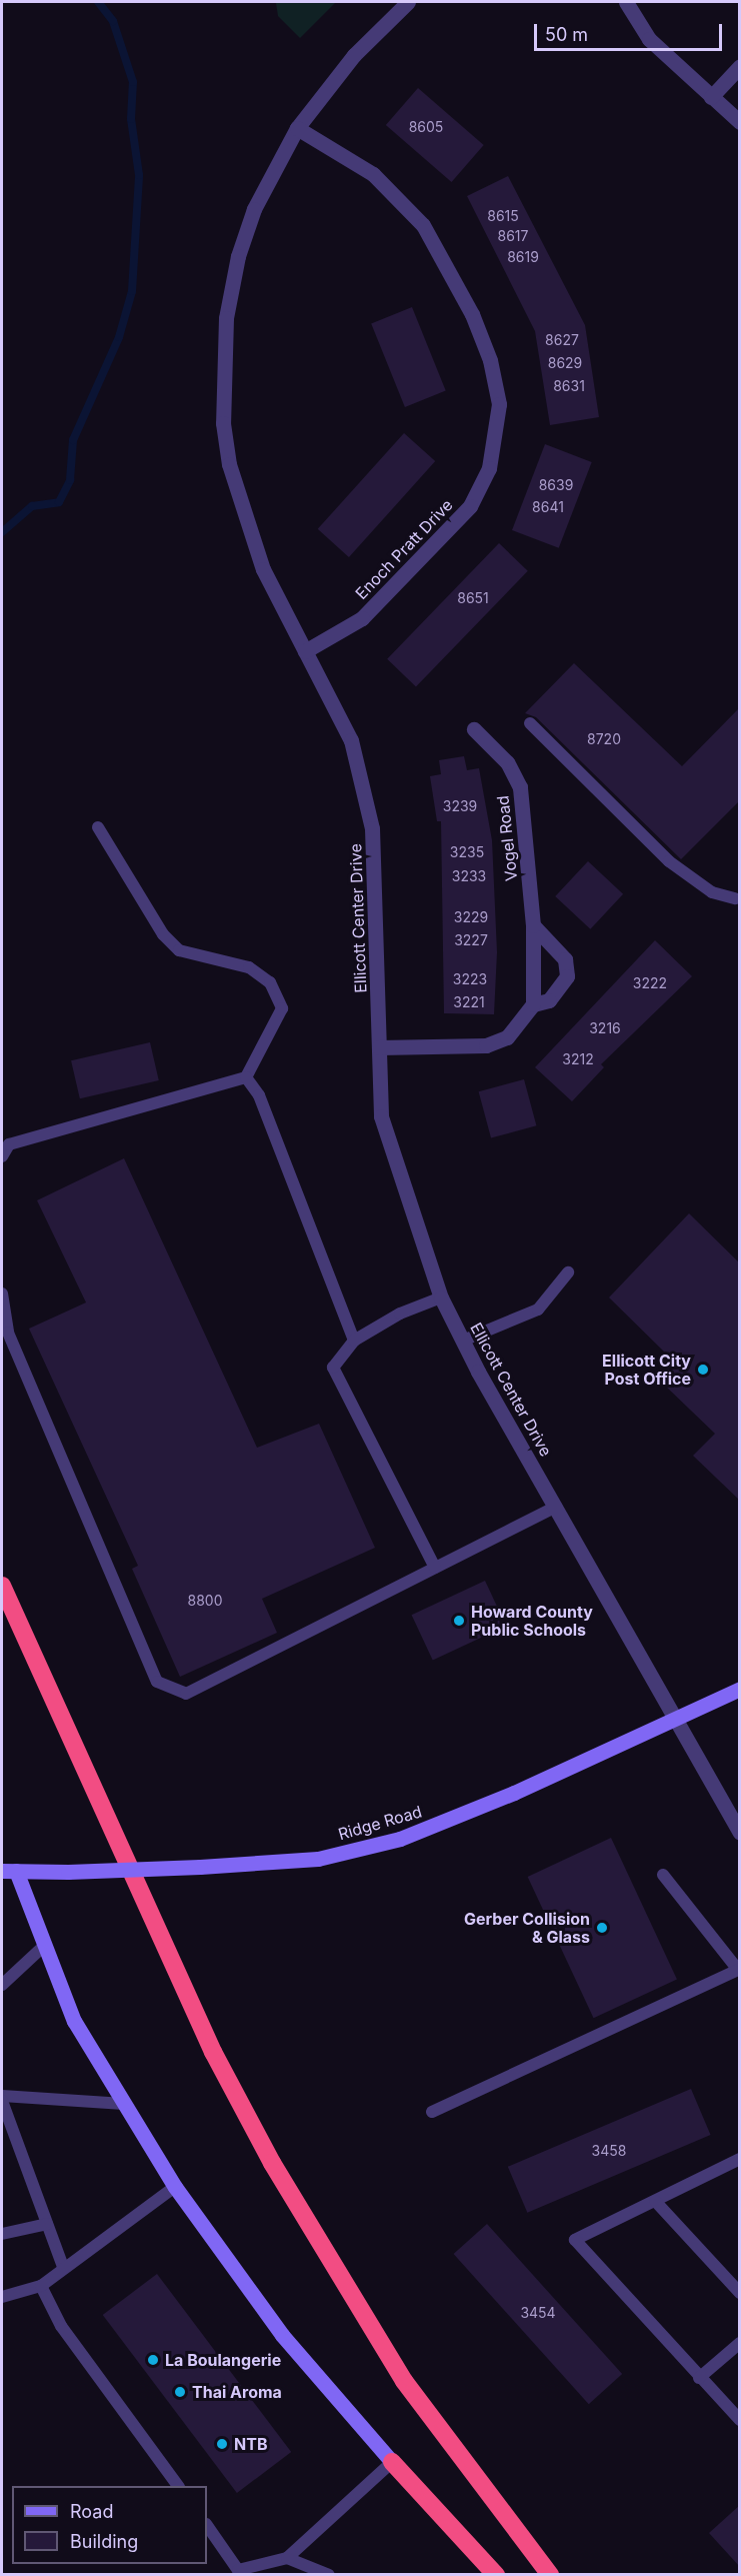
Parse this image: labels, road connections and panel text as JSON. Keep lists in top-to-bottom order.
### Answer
{
  "streets": {
    "street": [
      "Enoch Pratt Drive",
      "Vogel Road",
      "Ellicott Center Drive",
      "Ridge Road"
    ]
  },
  "crossings": [
    ["Enoch Pratt Drive", "Ellicott Center Drive"],
    ["Ellicott Center Drive", "Ridge Road"]
  ],
  "places": [
    "Ellicott City Post Office",
    "Howard County Public Schools",
    "Gerber Collision & Glass",
    "La Boulangerie",
    "Thai Aroma",
    "NTB"
  ],
  "house_numbers": [
    "8605",
    "8615",
    "8617",
    "8619",
    "8627",
    "8629",
    "8631",
    "8639",
    "8641",
    "8651",
    "8720",
    "3239",
    "3235",
    "3233",
    "3229",
    "3227",
    "3223",
    "3222",
    "3221",
    "3216",
    "3212",
    "8800",
    "3458",
    "3454"
  ],
  "legend": ["Road", "Building"],
  "scale_bar": "50 m"
}
